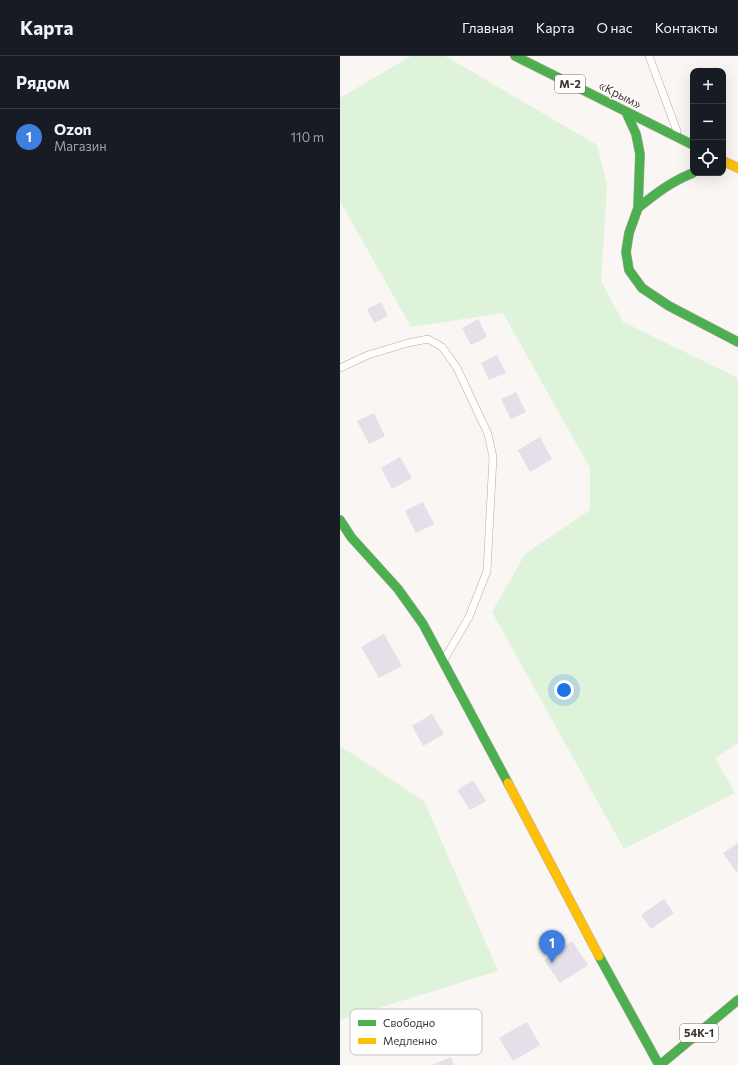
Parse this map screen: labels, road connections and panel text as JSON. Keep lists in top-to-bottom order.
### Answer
{
  "streets": {
    "main road": ["М-2", "«Крым»", "54К-1"]
  },
  "legend": ["Свободно", "Медленно"],
  "page": {
    "header": "Карта",
    "nav": [
      "Главная",
      "Карта",
      "О нас",
      "Контакты"
    ],
    "heading": "Рядом",
    "map_buttons": ["+", "−"],
    "list": [
      {
        "mark": "1",
        "name": "Ozon",
        "note": "Магазин",
        "value": "110 m"
      }
    ],
    "pins": "1"
  }
}
